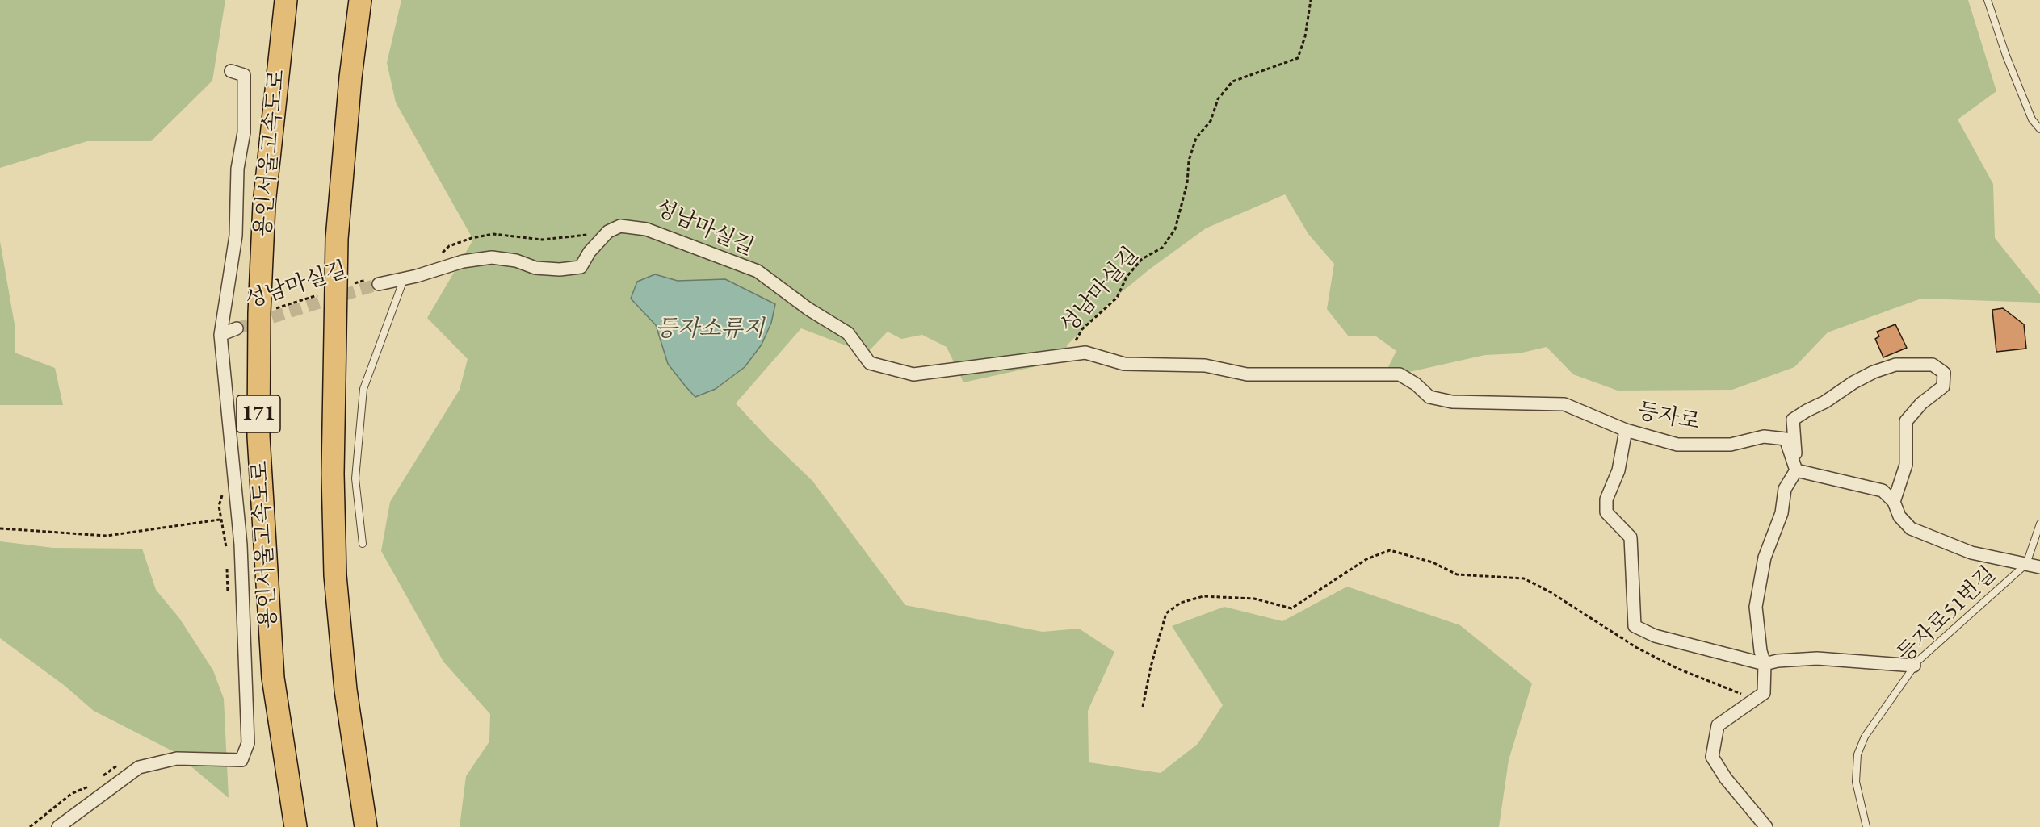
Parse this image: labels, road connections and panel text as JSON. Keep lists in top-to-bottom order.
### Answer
{
  "streets": {
    "highway": ["용인서울고속도로", "171"],
    "street": ["등자로"],
    "lane": ["등자로51번길"],
    "path": ["성남마실길"]
  },
  "water": ["등자소류지"]
}
